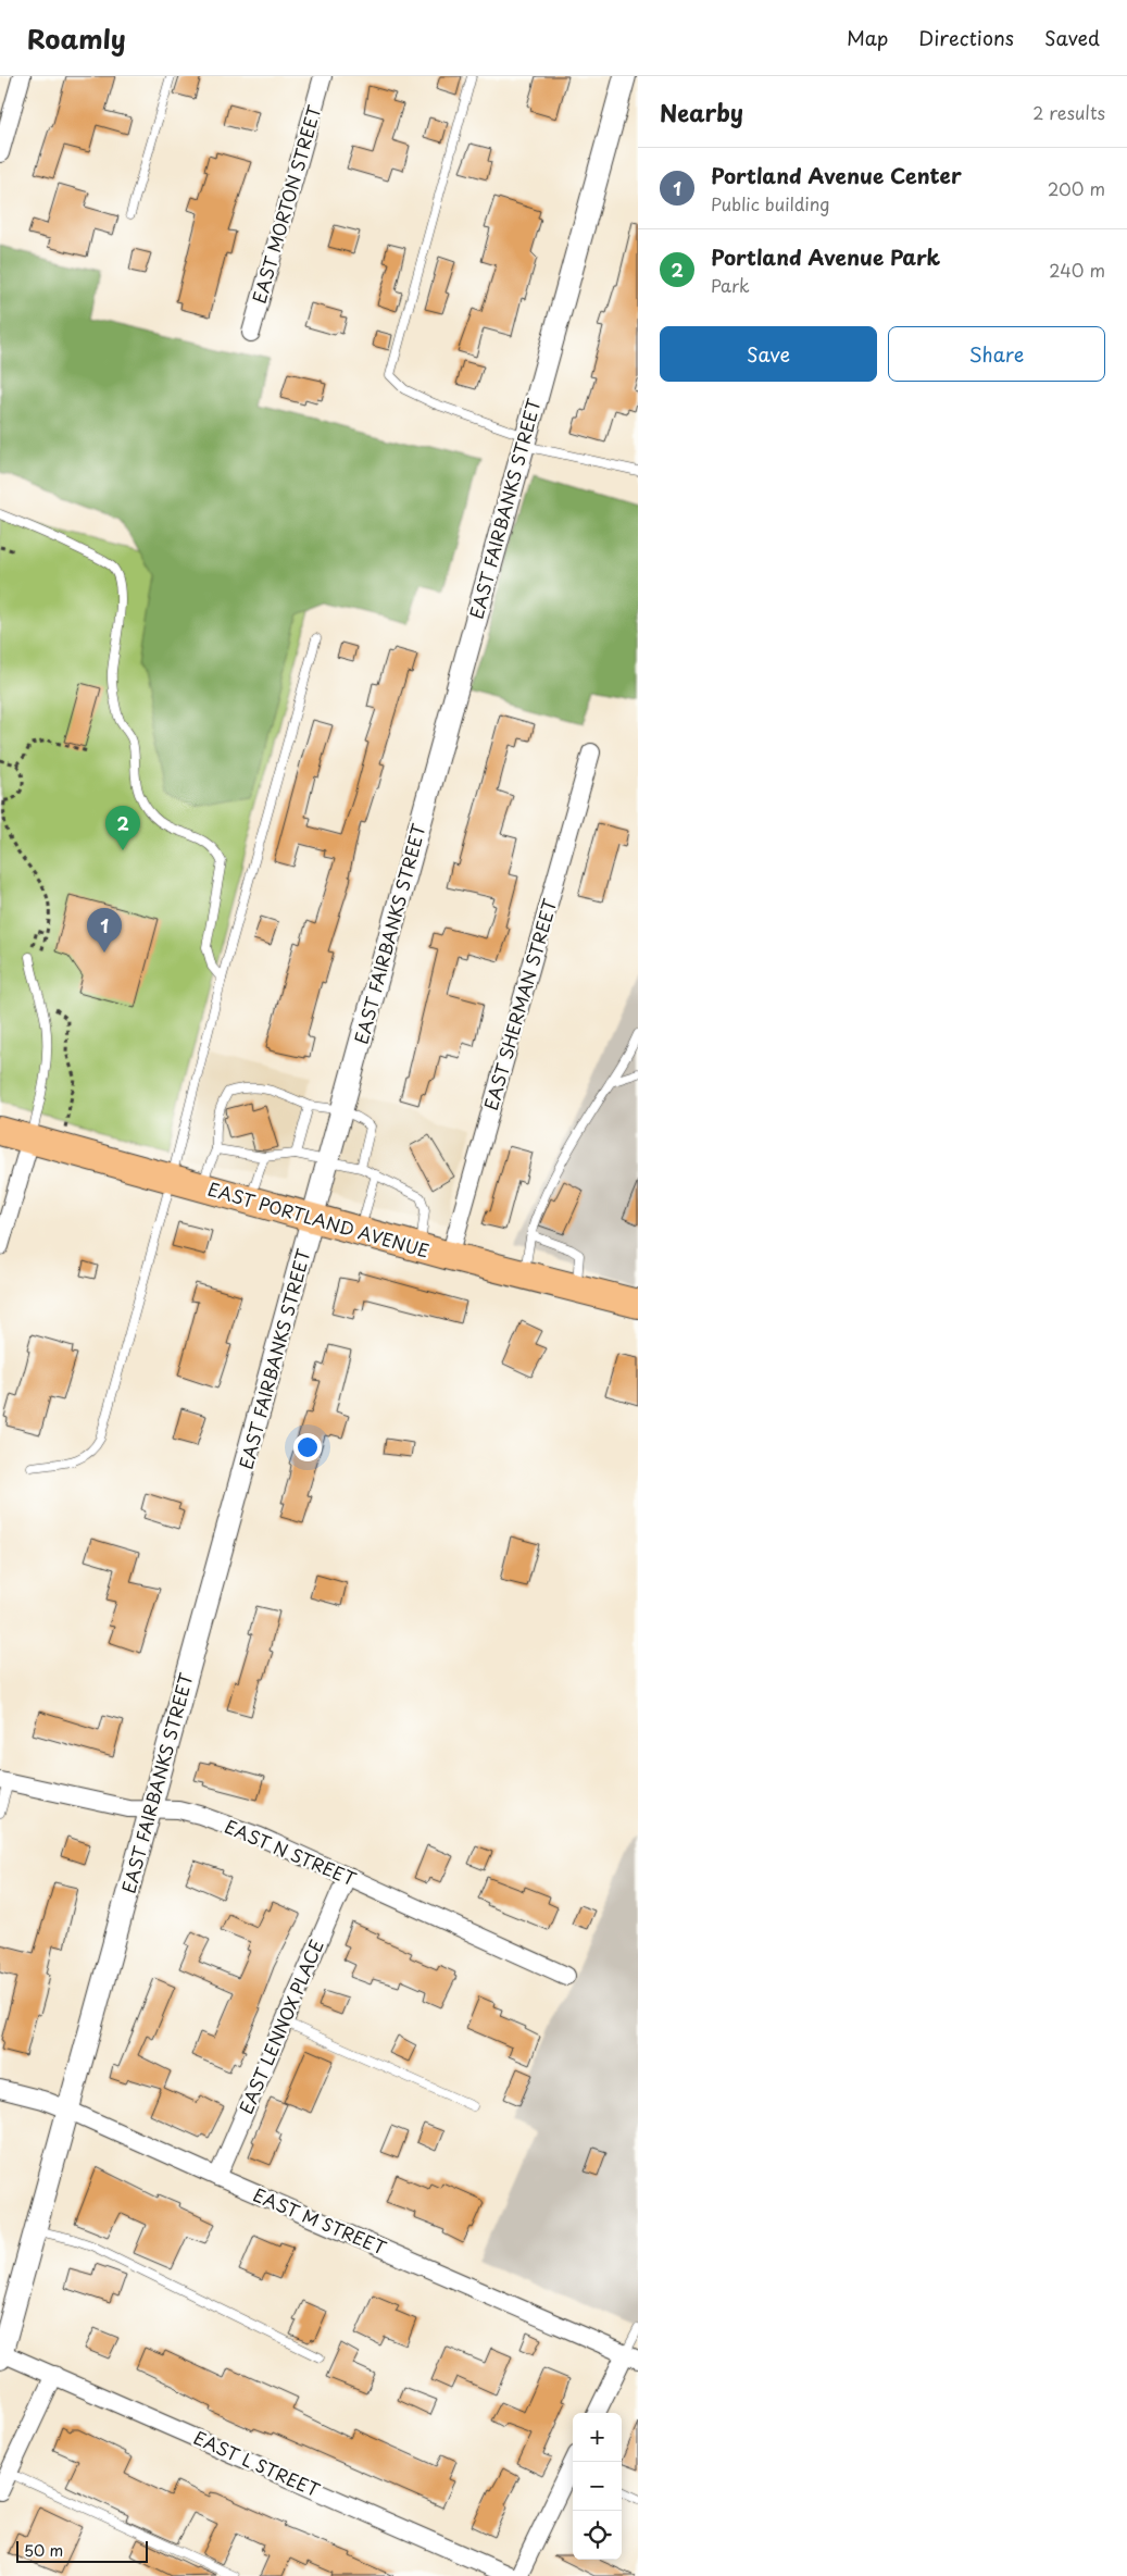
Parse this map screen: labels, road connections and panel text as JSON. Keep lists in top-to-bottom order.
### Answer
{
  "streets": {
    "main road": ["EAST PORTLAND AVENUE"],
    "street": [
      "EAST MORTON STREET",
      "EAST FAIRBANKS STREET",
      "EAST SHERMAN STREET",
      "EAST N STREET",
      "EAST LENNOX PLACE",
      "EAST M STREET",
      "EAST L STREET"
    ]
  },
  "crossings": [
    ["EAST FAIRBANKS STREET", "EAST PORTLAND AVENUE"],
    ["EAST FAIRBANKS STREET", "EAST N STREET"],
    ["EAST FAIRBANKS STREET", "EAST M STREET"],
    ["EAST FAIRBANKS STREET", "EAST L STREET"],
    ["EAST SHERMAN STREET", "EAST PORTLAND AVENUE"],
    ["EAST N STREET", "EAST LENNOX PLACE"],
    ["EAST LENNOX PLACE", "EAST M STREET"]
  ],
  "scale_bar": "50 m",
  "page": {
    "header": "Roamly",
    "nav": ["Map", "Directions", "Saved"],
    "heading": ["Nearby", "2 results"],
    "list": [
      {
        "mark": "1",
        "name": "Portland Avenue Center",
        "note": "Public building",
        "value": "200 m"
      },
      {
        "mark": "2",
        "name": "Portland Avenue Park",
        "note": "Park",
        "value": "240 m"
      }
    ],
    "buttons": ["Save", "Share"],
    "pins": ["2", "1"],
    "map_buttons": ["+", "−"],
    "scale": "50 m"
  }
}
